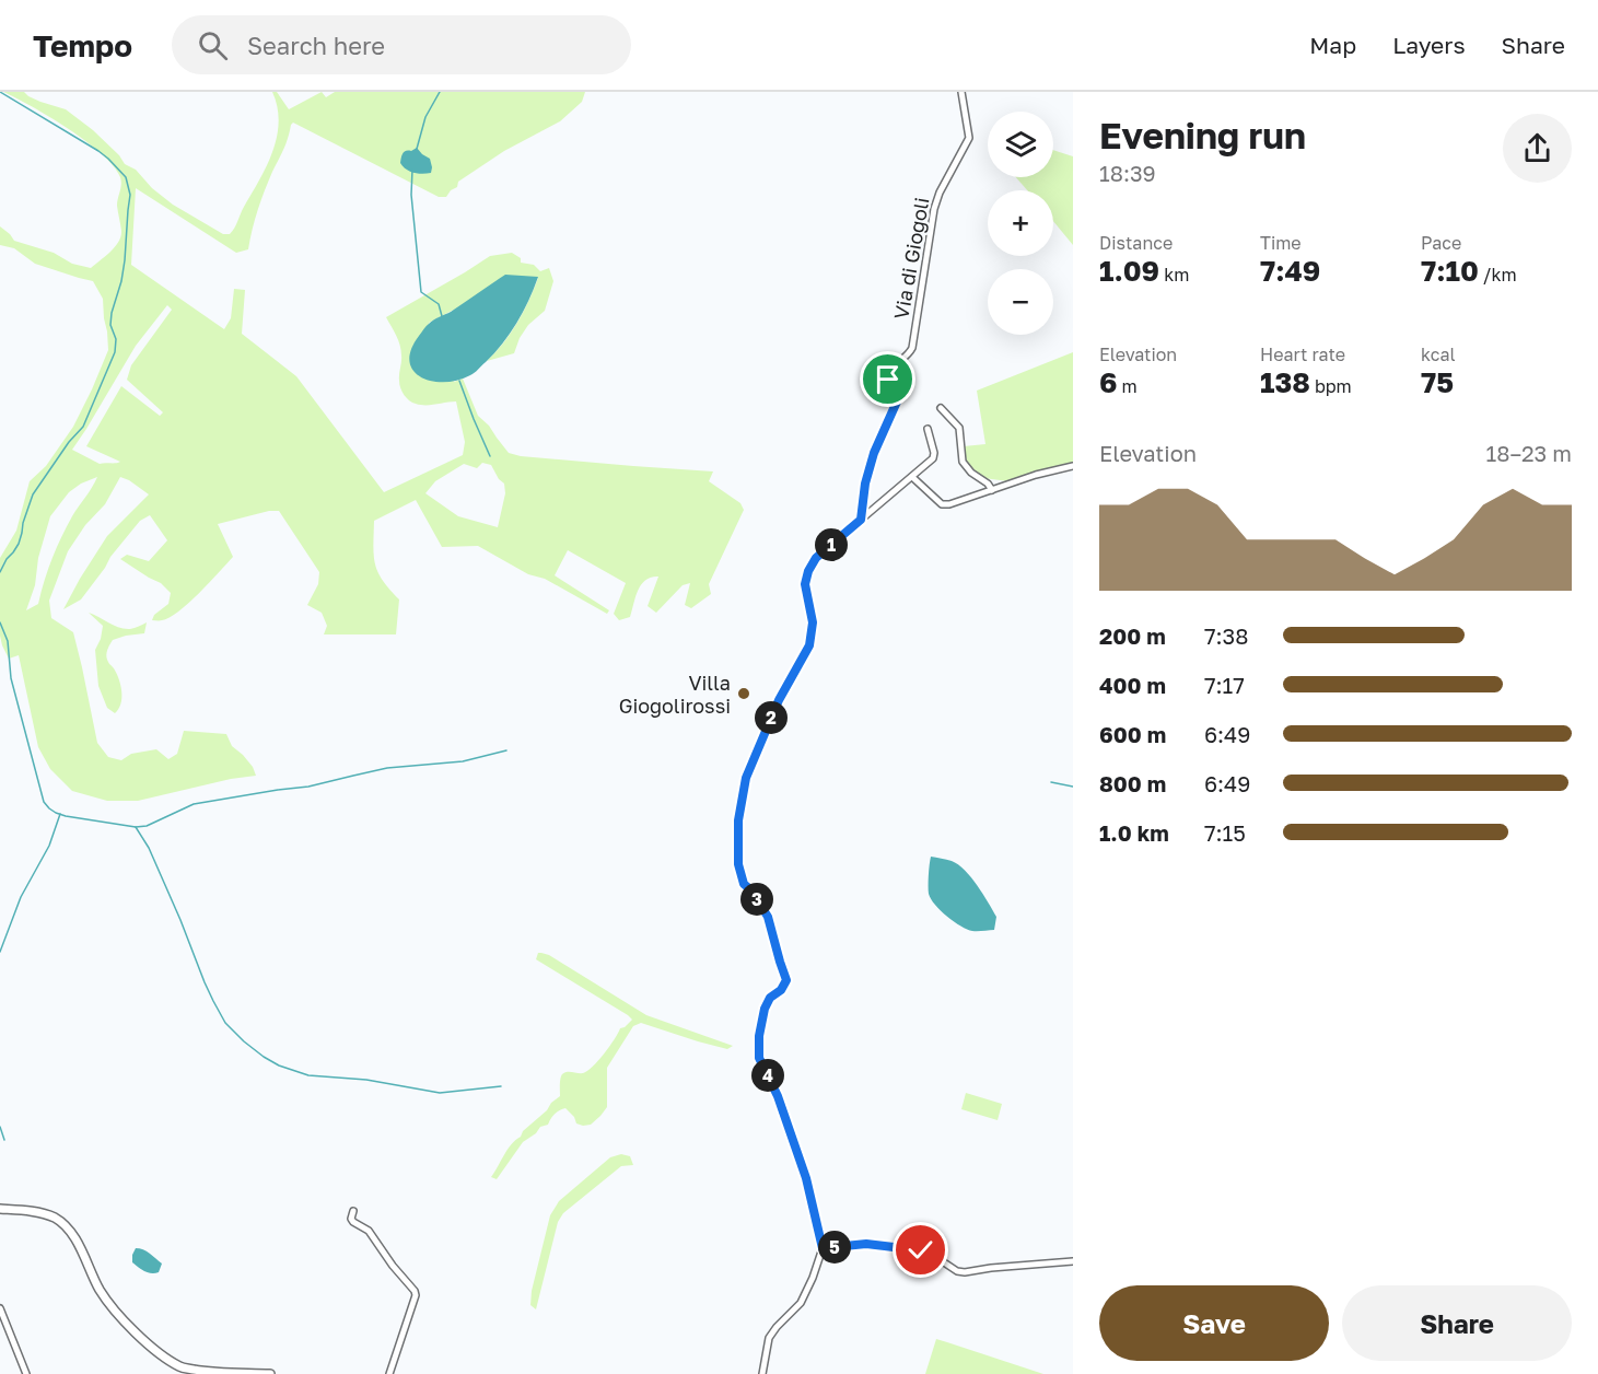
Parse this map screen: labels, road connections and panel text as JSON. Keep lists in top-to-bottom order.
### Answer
{
  "streets": {
    "street": ["Via di Giogoli"]
  },
  "places": ["Villa Giogolirossi"],
  "page": {
    "header": "Tempo",
    "search": "Search here",
    "nav": ["Map", "Layers", "Share"],
    "heading": ["Evening run", "18:39"],
    "map_buttons": ["+", "−"],
    "stats": [
      ["Distance", "1.09 km"],
      ["Time", "7:49"],
      ["Pace", "7:10 /km"],
      ["Elevation", "6 m"],
      ["Heart rate", "138 bpm"],
      ["kcal", "75"]
    ],
    "chart": ["Elevation", "18–23 m"],
    "pins": [
      "1",
      "2",
      "3",
      "4",
      "5"
    ],
    "list": [
      {
        "name": "200 m",
        "note": "7:38"
      },
      {
        "name": "400 m",
        "note": "7:17"
      },
      {
        "name": "600 m",
        "note": "6:49"
      },
      {
        "name": "800 m",
        "note": "6:49"
      },
      {
        "name": "1.0 km",
        "note": "7:15"
      }
    ],
    "buttons": ["Save", "Share"]
  }
}
